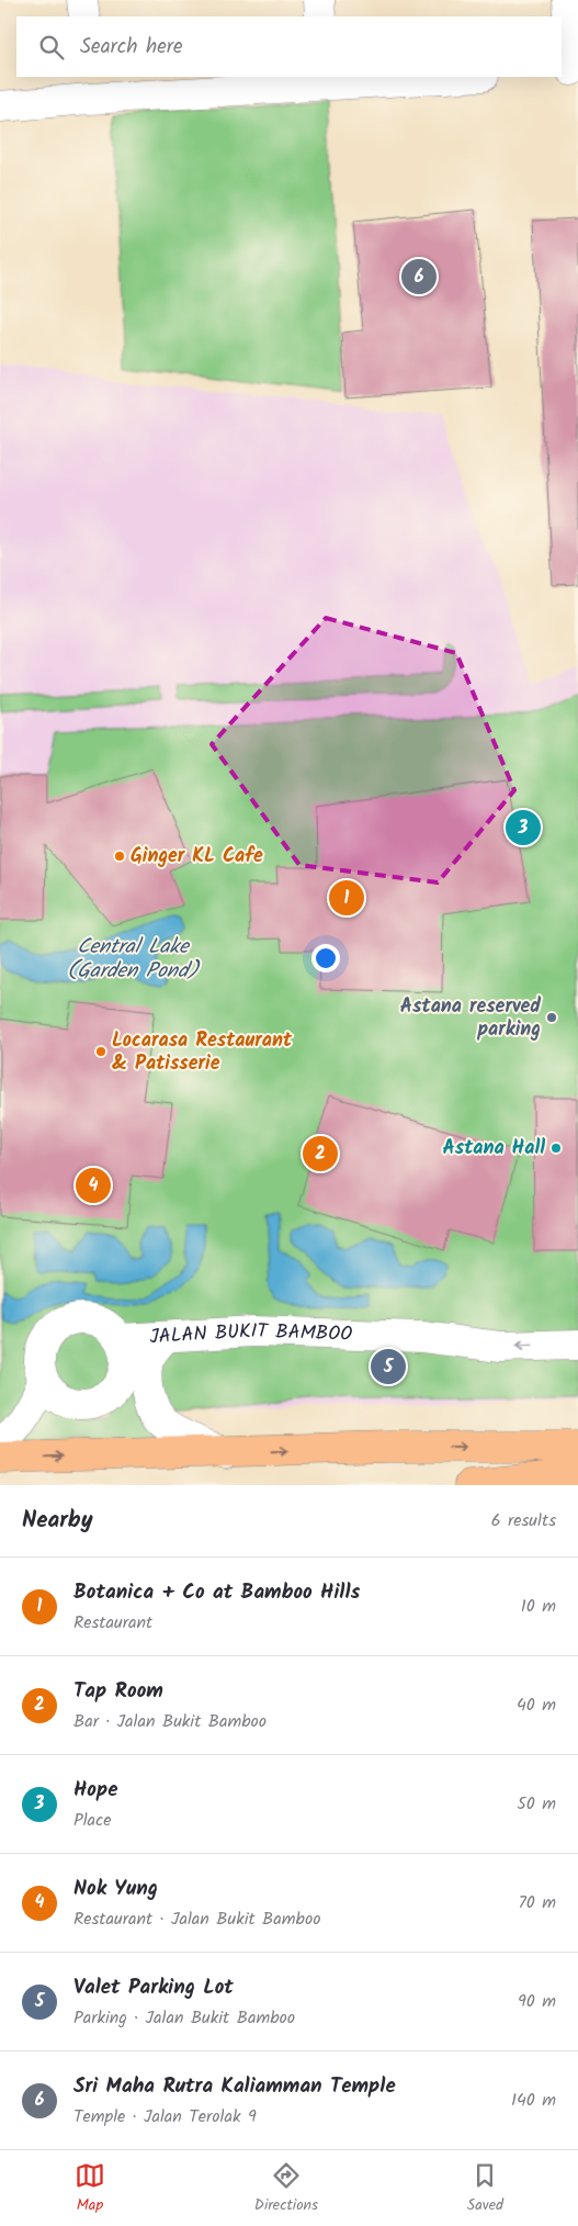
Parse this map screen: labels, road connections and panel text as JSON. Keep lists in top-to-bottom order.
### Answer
{
  "streets": {
    "street": ["JALAN BUKIT BAMBOO"]
  },
  "one_way": ["JALAN BUKIT BAMBOO"],
  "water": ["Central Lake (Garden Pond)"],
  "places": [
    "Ginger KL Cafe",
    "Astana reserved parking",
    "Locarasa Restaurant & Patisserie",
    "Astana Hall"
  ],
  "page": {
    "search": "Search here",
    "pins": [
      "6",
      "3",
      "1",
      "2",
      "4",
      "5"
    ],
    "heading": ["Nearby", "6 results"],
    "list": [
      {
        "mark": "1",
        "name": "Botanica + Co at Bamboo Hills",
        "note": "Restaurant",
        "value": "10 m"
      },
      {
        "mark": "2",
        "name": "Tap Room",
        "note": "Bar · Jalan Bukit Bamboo",
        "value": "40 m"
      },
      {
        "mark": "3",
        "name": "Hope",
        "note": "Place",
        "value": "50 m"
      },
      {
        "mark": "4",
        "name": "Nok Yung",
        "note": "Restaurant · Jalan Bukit Bamboo",
        "value": "70 m"
      },
      {
        "mark": "5",
        "name": "Valet Parking Lot",
        "note": "Parking · Jalan Bukit Bamboo",
        "value": "90 m"
      },
      {
        "mark": "6",
        "name": "Sri Maha Rutra Kaliamman Temple",
        "note": "Temple · Jalan Terolak 9",
        "value": "140 m"
      }
    ],
    "nav": ["Map", "Directions", "Saved"]
  }
}
